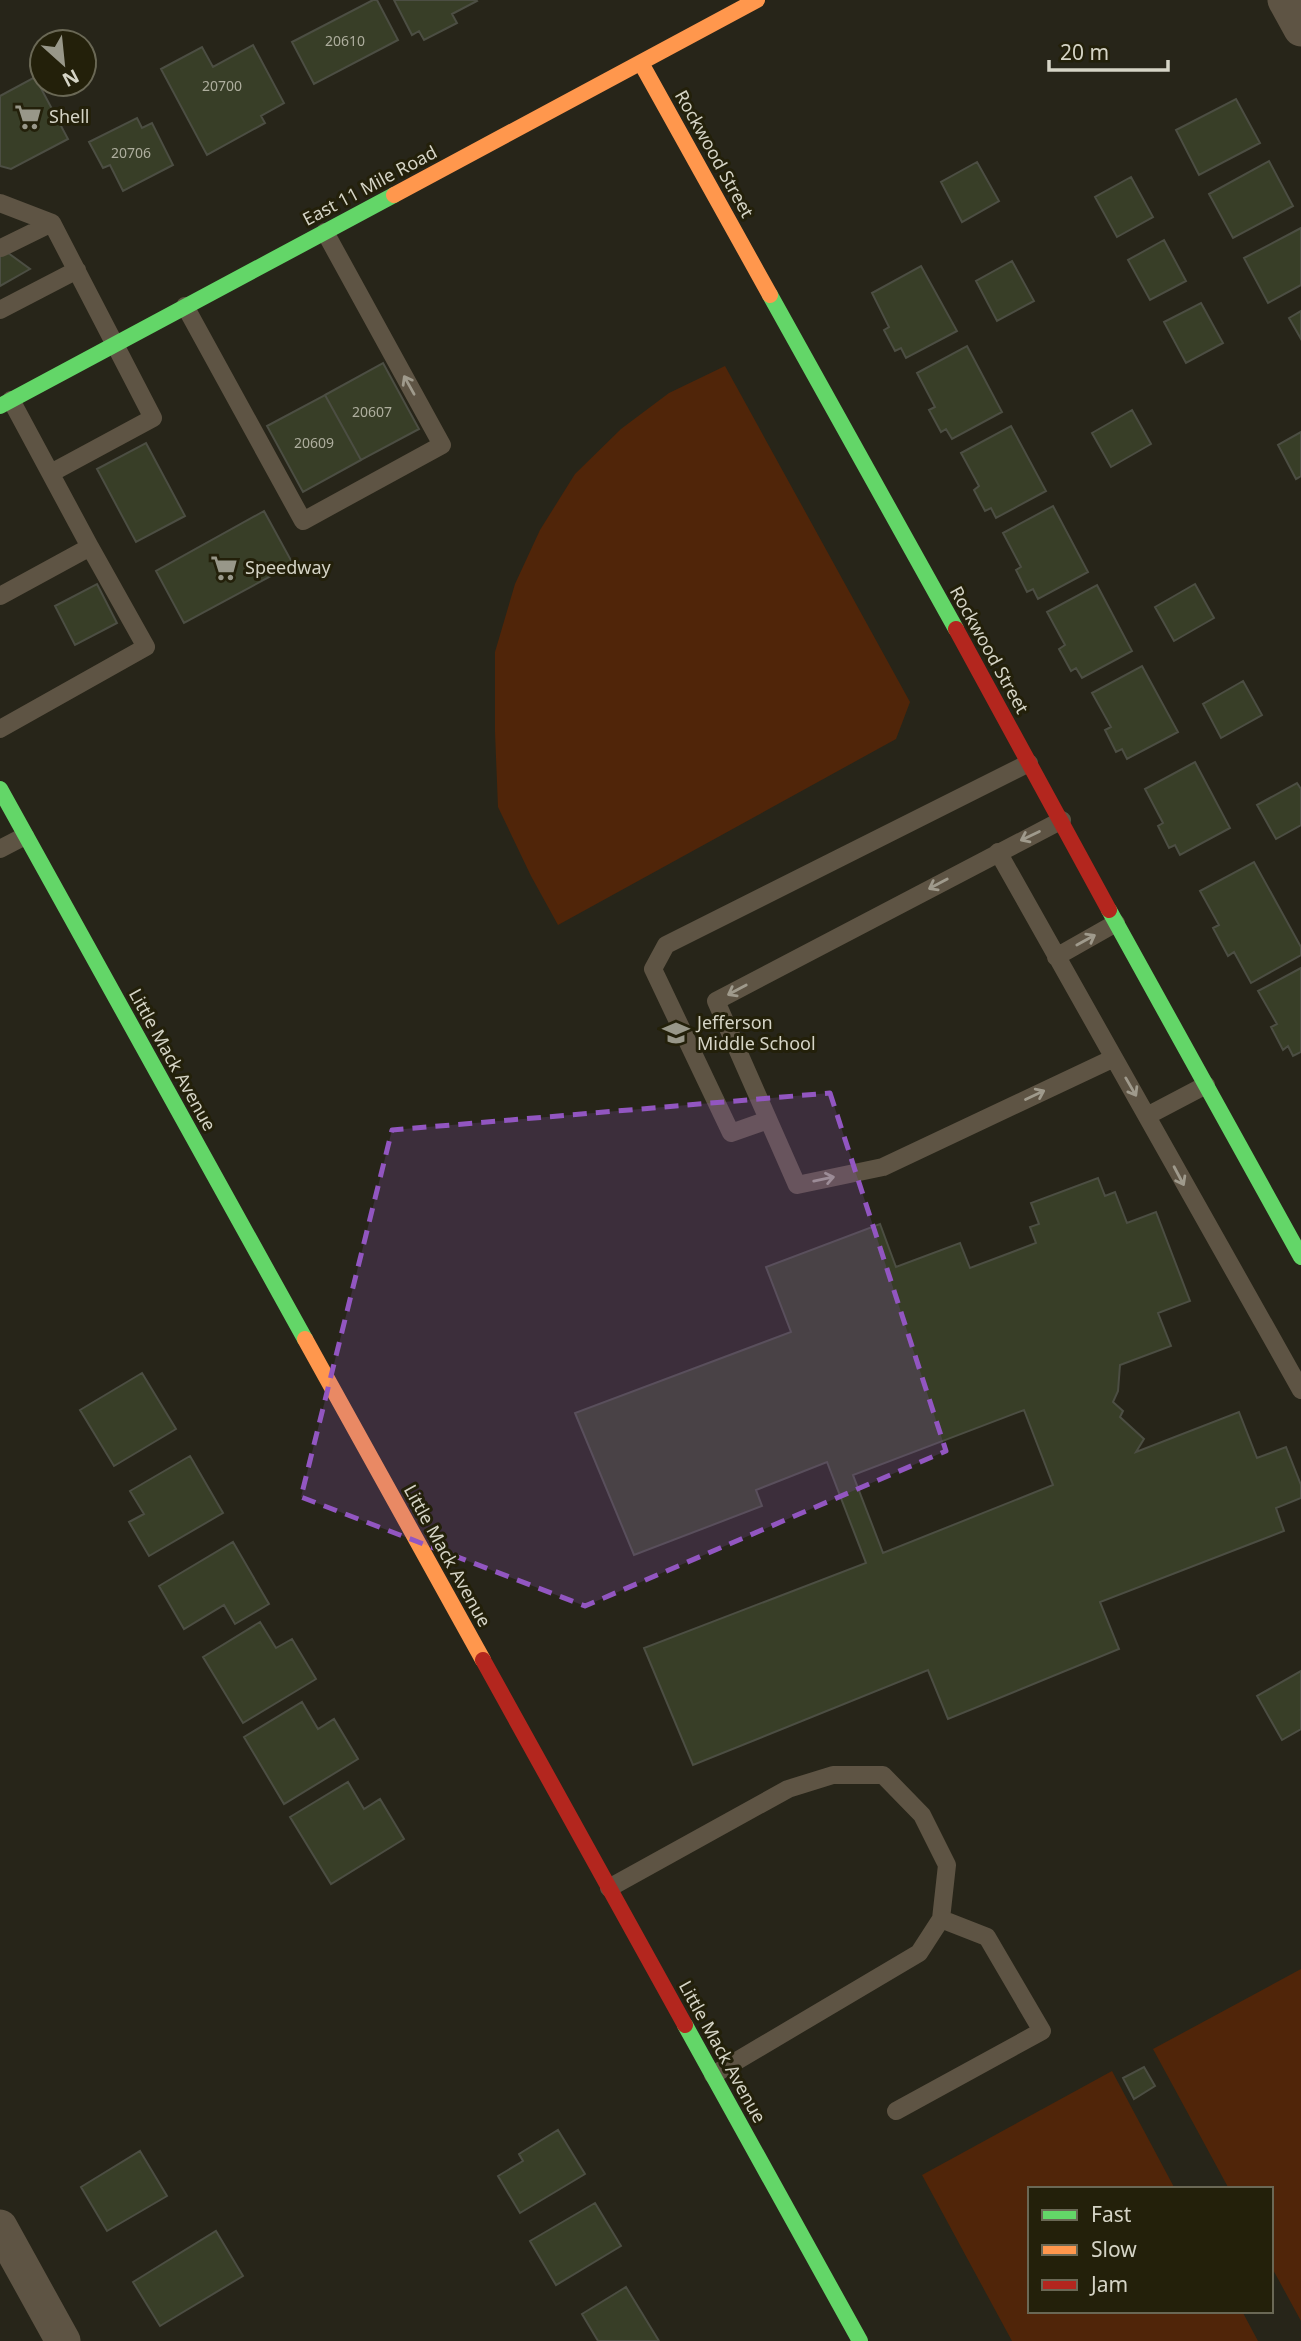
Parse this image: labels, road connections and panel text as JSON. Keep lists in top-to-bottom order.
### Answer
{
  "streets": {
    "main road": ["Rockwood Street", "East 11 Mile Road", "Little Mack Avenue"]
  },
  "crossings": [
    ["Rockwood Street", "East 11 Mile Road"]
  ],
  "places": {
    "supermarket": ["Shell", "Speedway"],
    "school or university": ["Jefferson Middle School"]
  },
  "house_numbers": [
    "20610",
    "20700",
    "20706",
    "20607",
    "20609"
  ],
  "legend": ["Fast", "Slow", "Jam"],
  "scale_bar": "20 m",
  "north": "bottom right"
}
